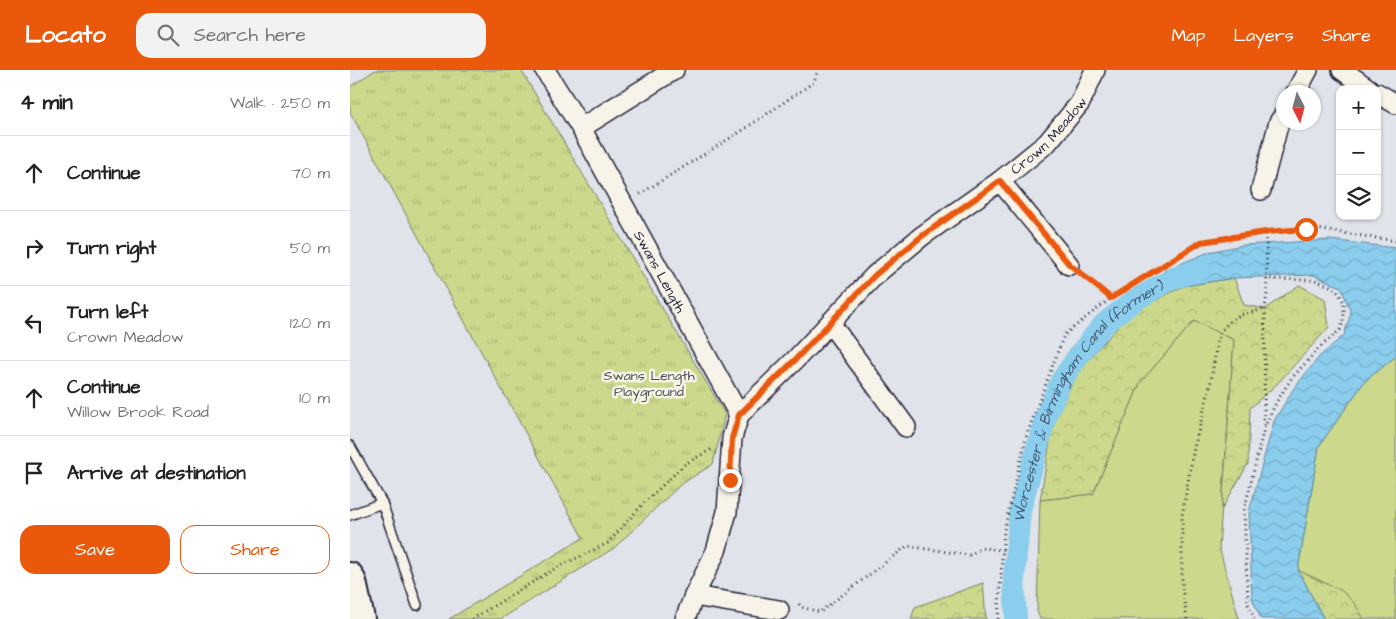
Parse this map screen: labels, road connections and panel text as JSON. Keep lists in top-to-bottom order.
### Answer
{
  "streets": {
    "street": ["Crown Meadow", "Swans Length"]
  },
  "crossings": [
    ["Crown Meadow", "Swans Length"]
  ],
  "water": ["Worcester & Birmingham Canal (former)"],
  "parks": ["Swans Length Playground"],
  "north": "bottom",
  "page": {
    "header": "Locato",
    "search": "Search here",
    "nav": ["Map", "Layers", "Share"],
    "heading": ["4 min", "Walk · 250 m"],
    "map_buttons": ["+", "−"],
    "list": [
      ["Continue", "70 m"],
      ["Turn right", "50 m"],
      ["Turn left", "Crown Meadow", "120 m"],
      ["Continue", "Willow Brook Road", "10 m"],
      "Arrive at destination"
    ],
    "buttons": ["Save", "Share"]
  }
}
